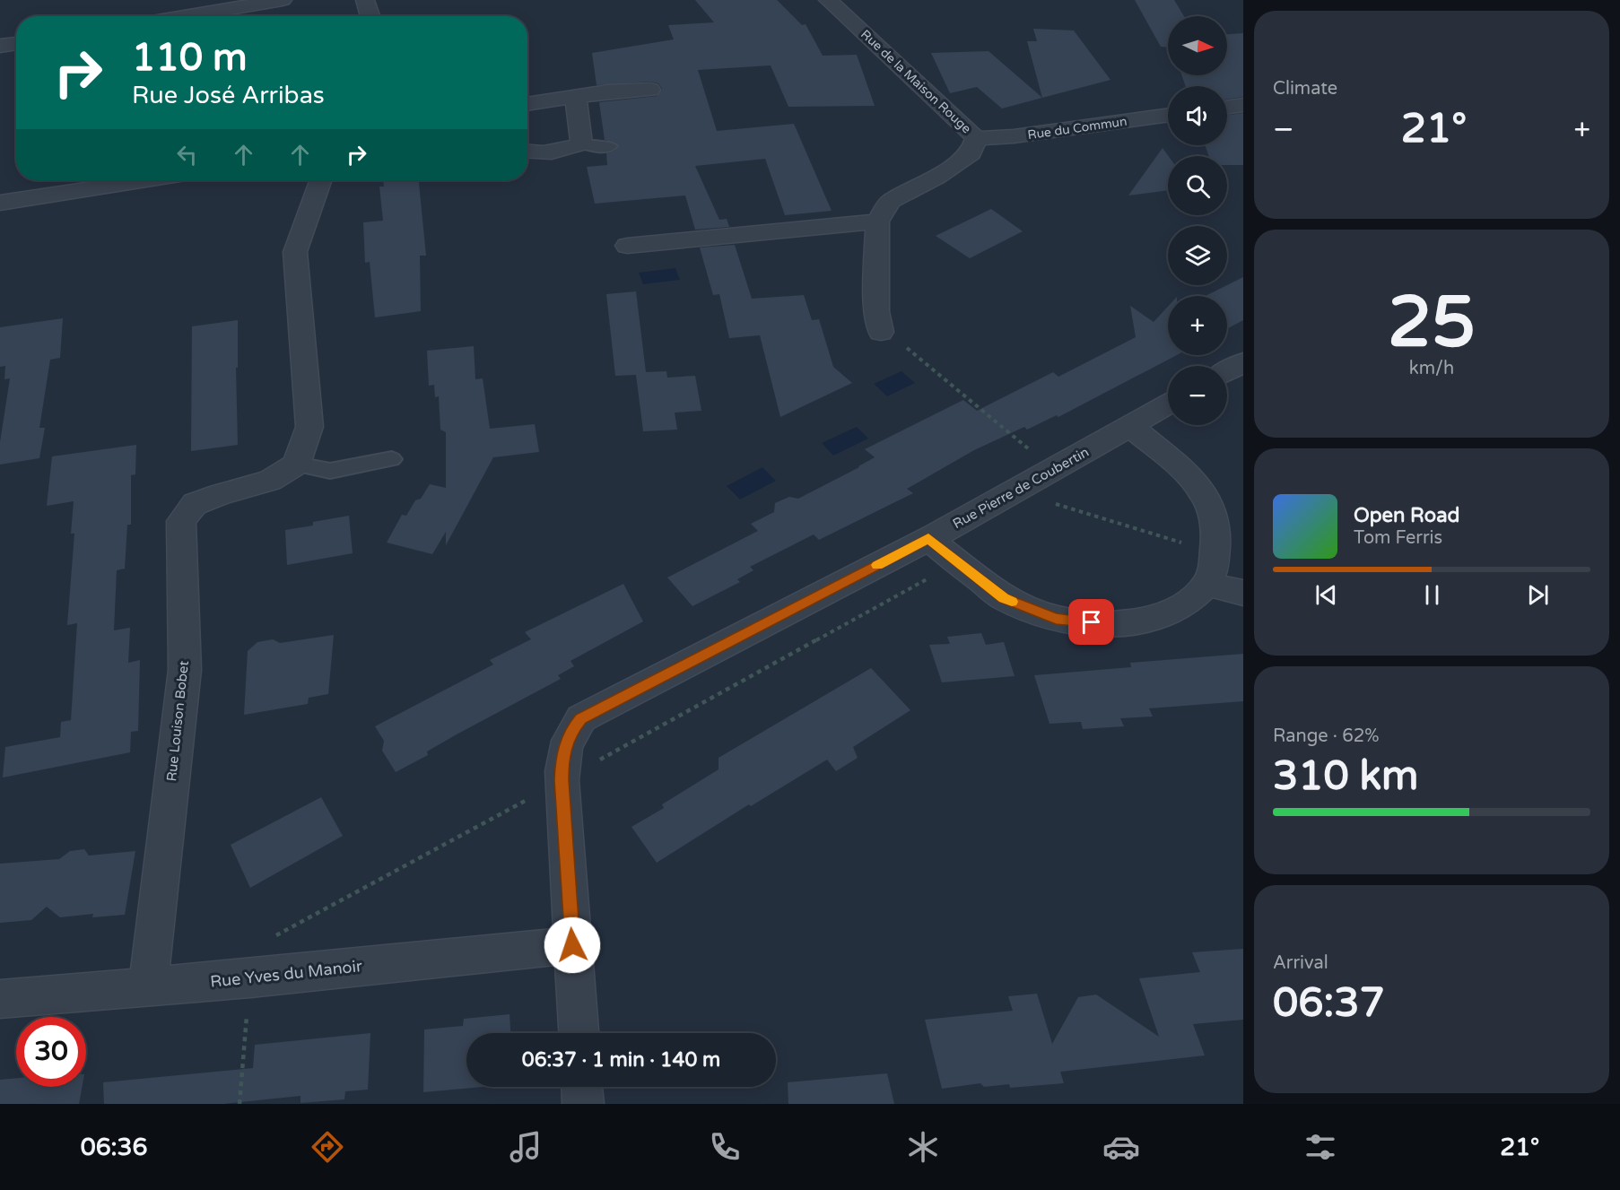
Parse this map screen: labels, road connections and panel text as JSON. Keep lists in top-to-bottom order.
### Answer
{
  "streets": {
    "street": [
      "Rue de la Maison Rouge",
      "Rue du Commun",
      "Rue Pierre de Coubertin",
      "Rue Louison Bobet",
      "Rue Yves du Manoir"
    ]
  },
  "crossings": [
    ["Rue de la Maison Rouge", "Rue du Commun"],
    ["Rue Pierre de Coubertin", "Rue Yves du Manoir"],
    ["Rue Louison Bobet", "Rue Yves du Manoir"]
  ],
  "north": "right",
  "page": {
    "tile": [
      "Climate",
      ["25", "km/h"],
      ["Range · 62%", "310 km"],
      ["Arrival", "06:37"]
    ],
    "map_buttons": ["+", "−"],
    "turn": ["110 m", "Rue José Arribas"],
    "heat": ["−", "21°", "+"],
    "song": ["Open Road", "Tom Ferris"],
    "limit": "30",
    "trip": "06:37 · 1 min · 140 m",
    "tabs": ["06:36", "21°"]
  }
}
